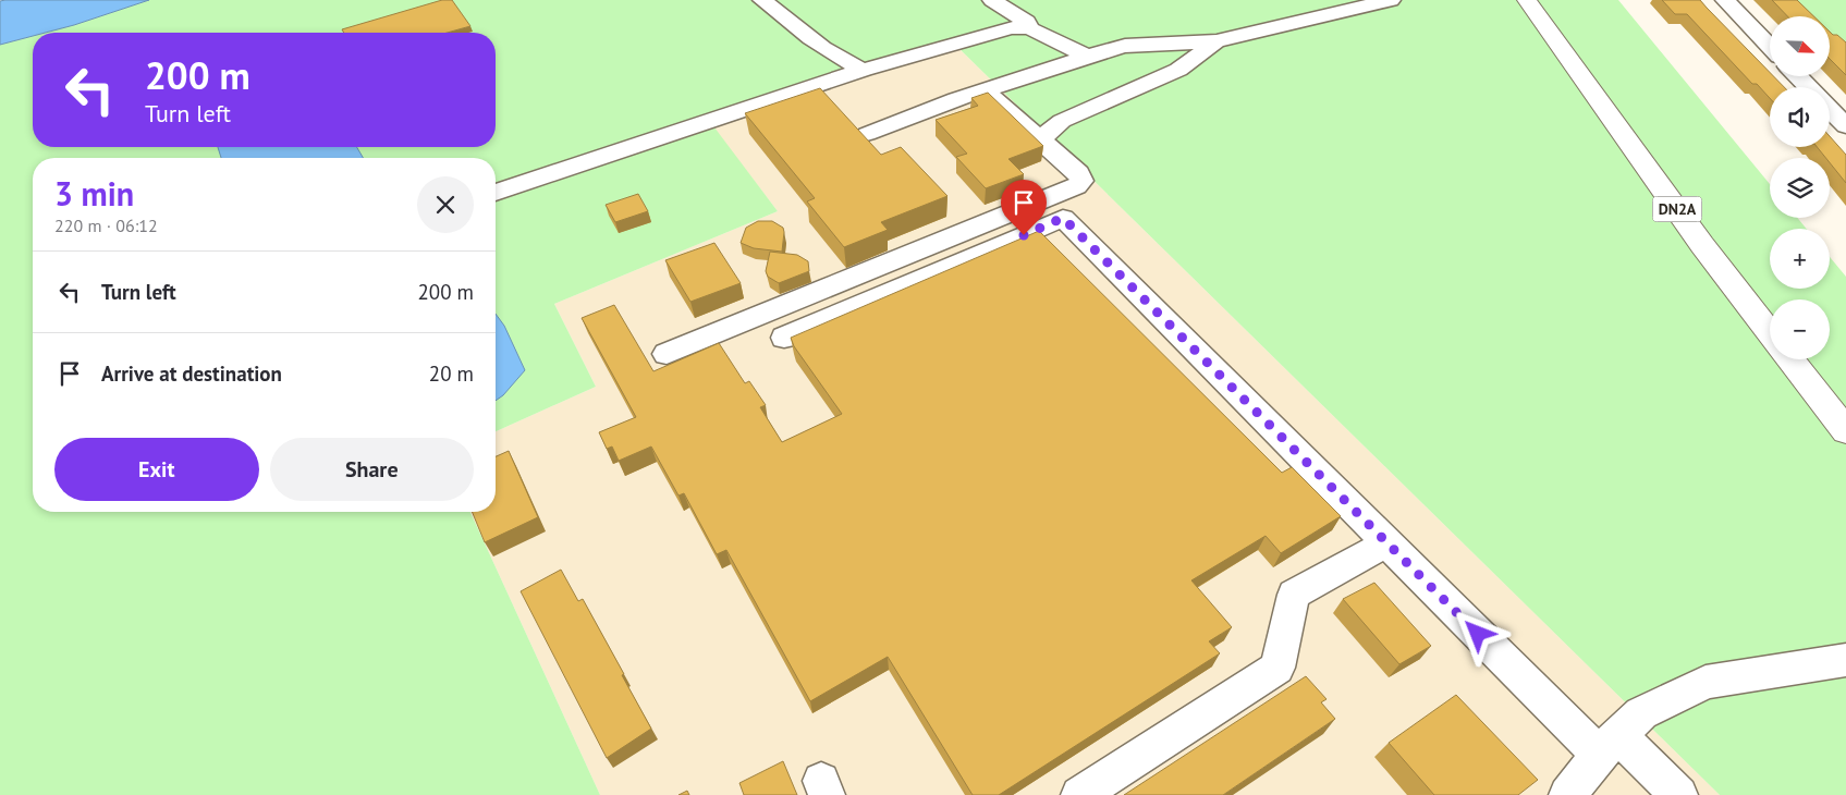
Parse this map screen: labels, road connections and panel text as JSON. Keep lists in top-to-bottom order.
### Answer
{
  "streets": {
    "highway": ["DN2A"]
  },
  "north": "bottom right",
  "page": {
    "map_buttons": ["+", "−"],
    "turn": ["200 m", "Turn left"],
    "heading": ["3 min", "220 m · 06:12"],
    "list": [
      {
        "name": "Turn left",
        "value": "200 m"
      },
      {
        "name": "Arrive at destination",
        "value": "20 m"
      }
    ],
    "buttons": ["Exit", "Share"]
  }
}
